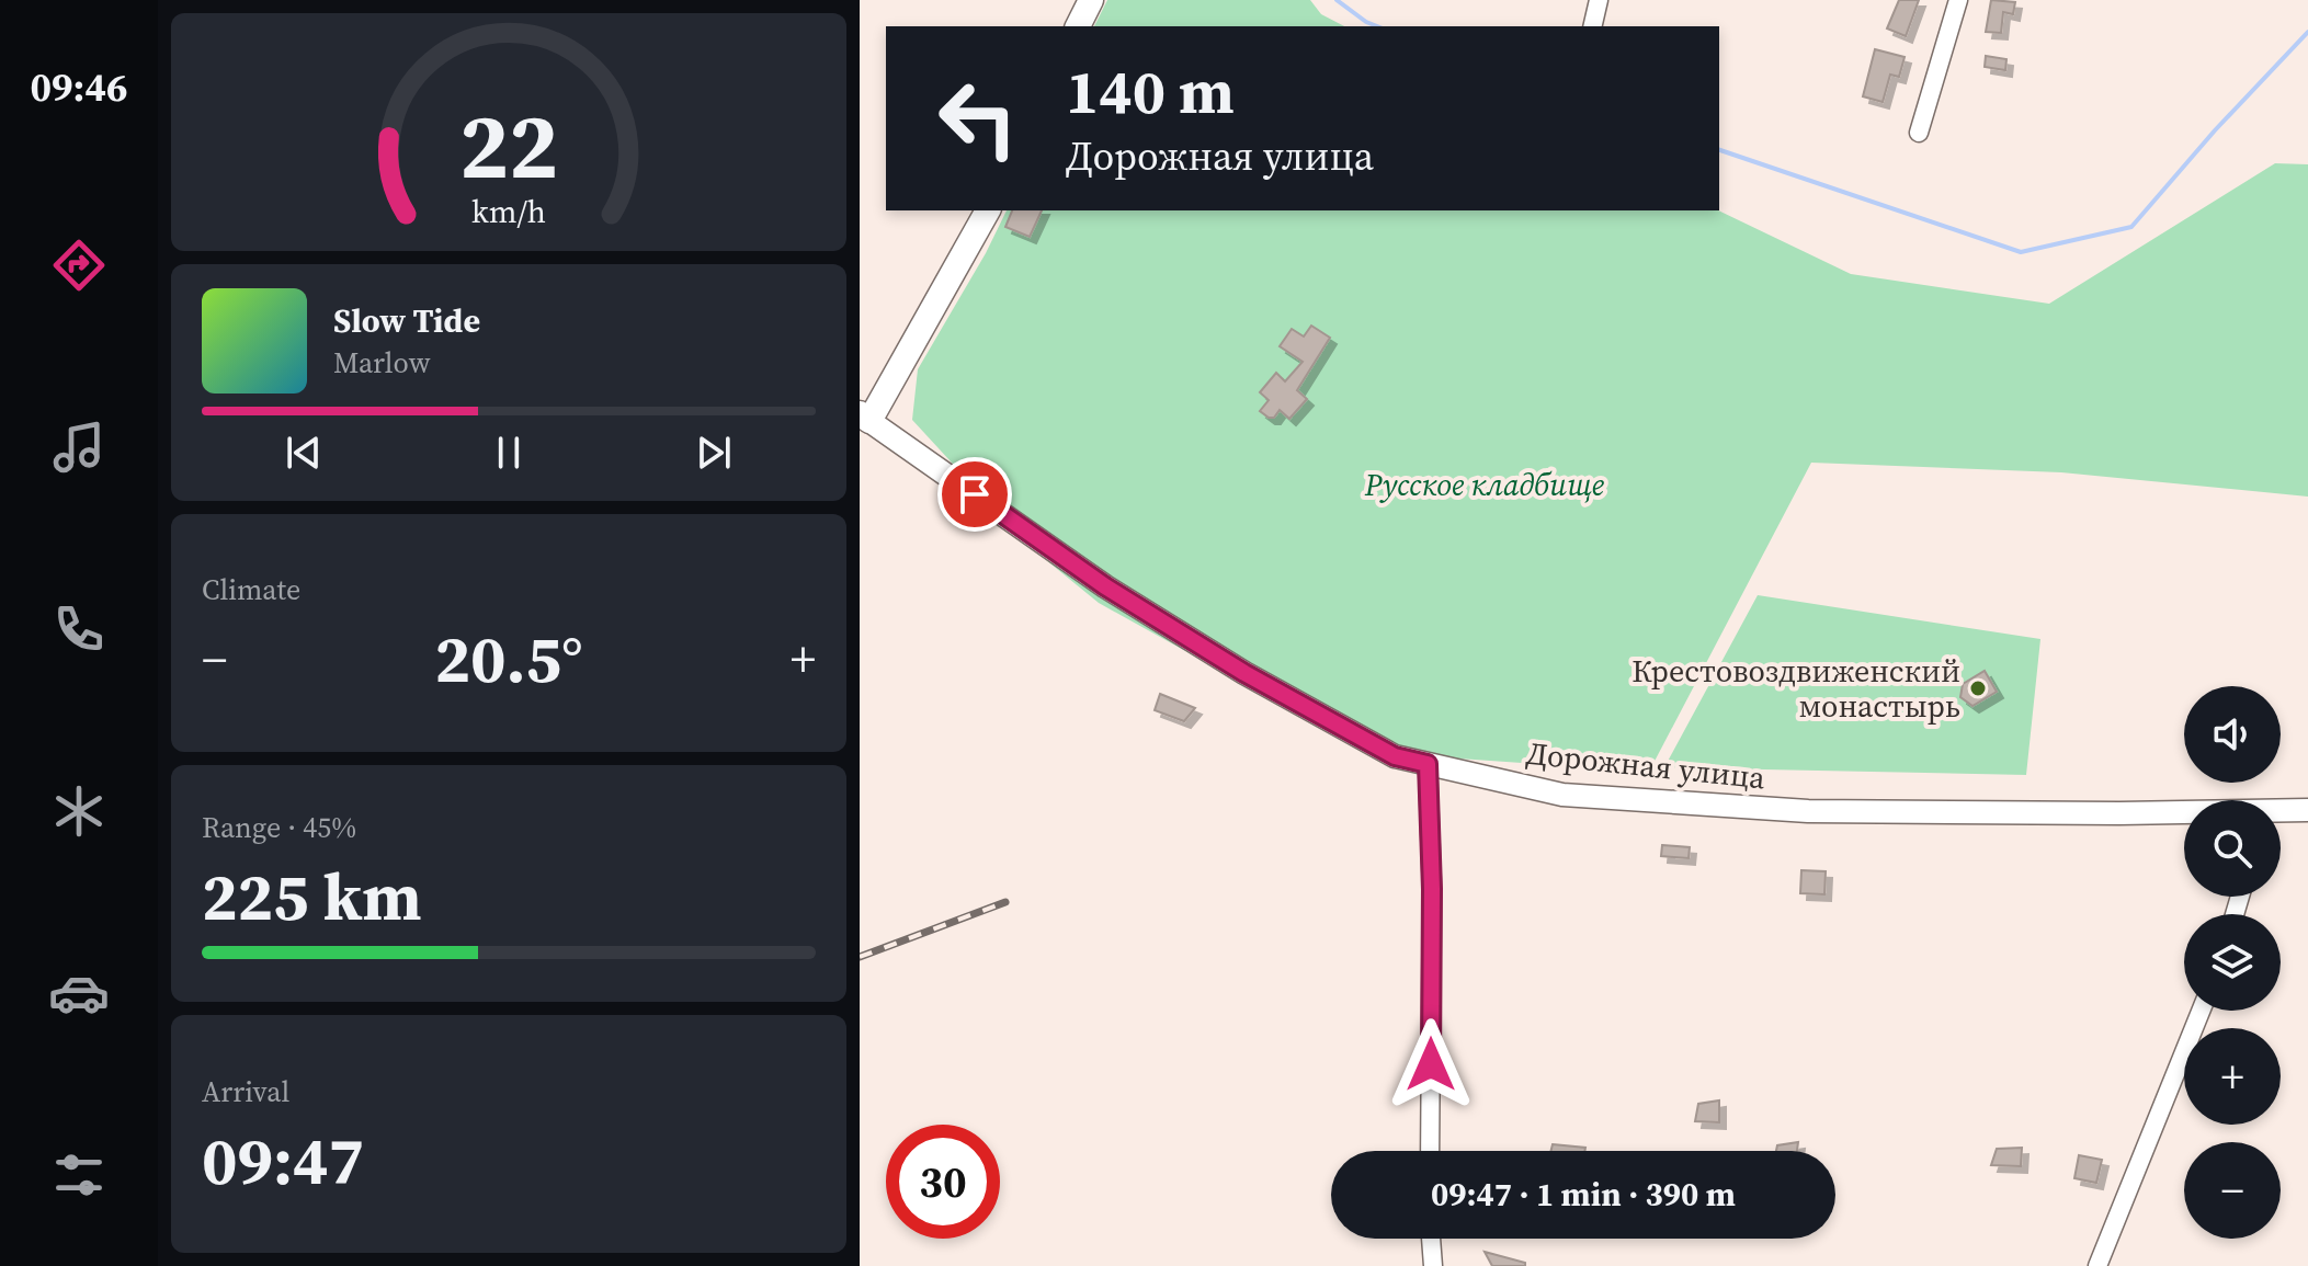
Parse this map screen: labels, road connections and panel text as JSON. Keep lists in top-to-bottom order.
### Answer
{
  "streets": {
    "street": ["Дорожная улица"]
  },
  "parks": ["Русское кладбище"],
  "places": ["Крестовоздвиженский монастырь"],
  "page": {
    "tabs": "09:46",
    "turn": ["140 m", "Дорожная улица"],
    "song": ["Slow Tide", "Marlow"],
    "tile": [
      "Climate",
      ["Range · 45%", "225 km"],
      ["Arrival", "09:47"]
    ],
    "heat": ["−", "20.5°", "+"],
    "map_buttons": ["+", "−"],
    "limit": "30",
    "trip": "09:47 · 1 min · 390 m",
    "gauge": ["22", "km/h"]
  }
}
